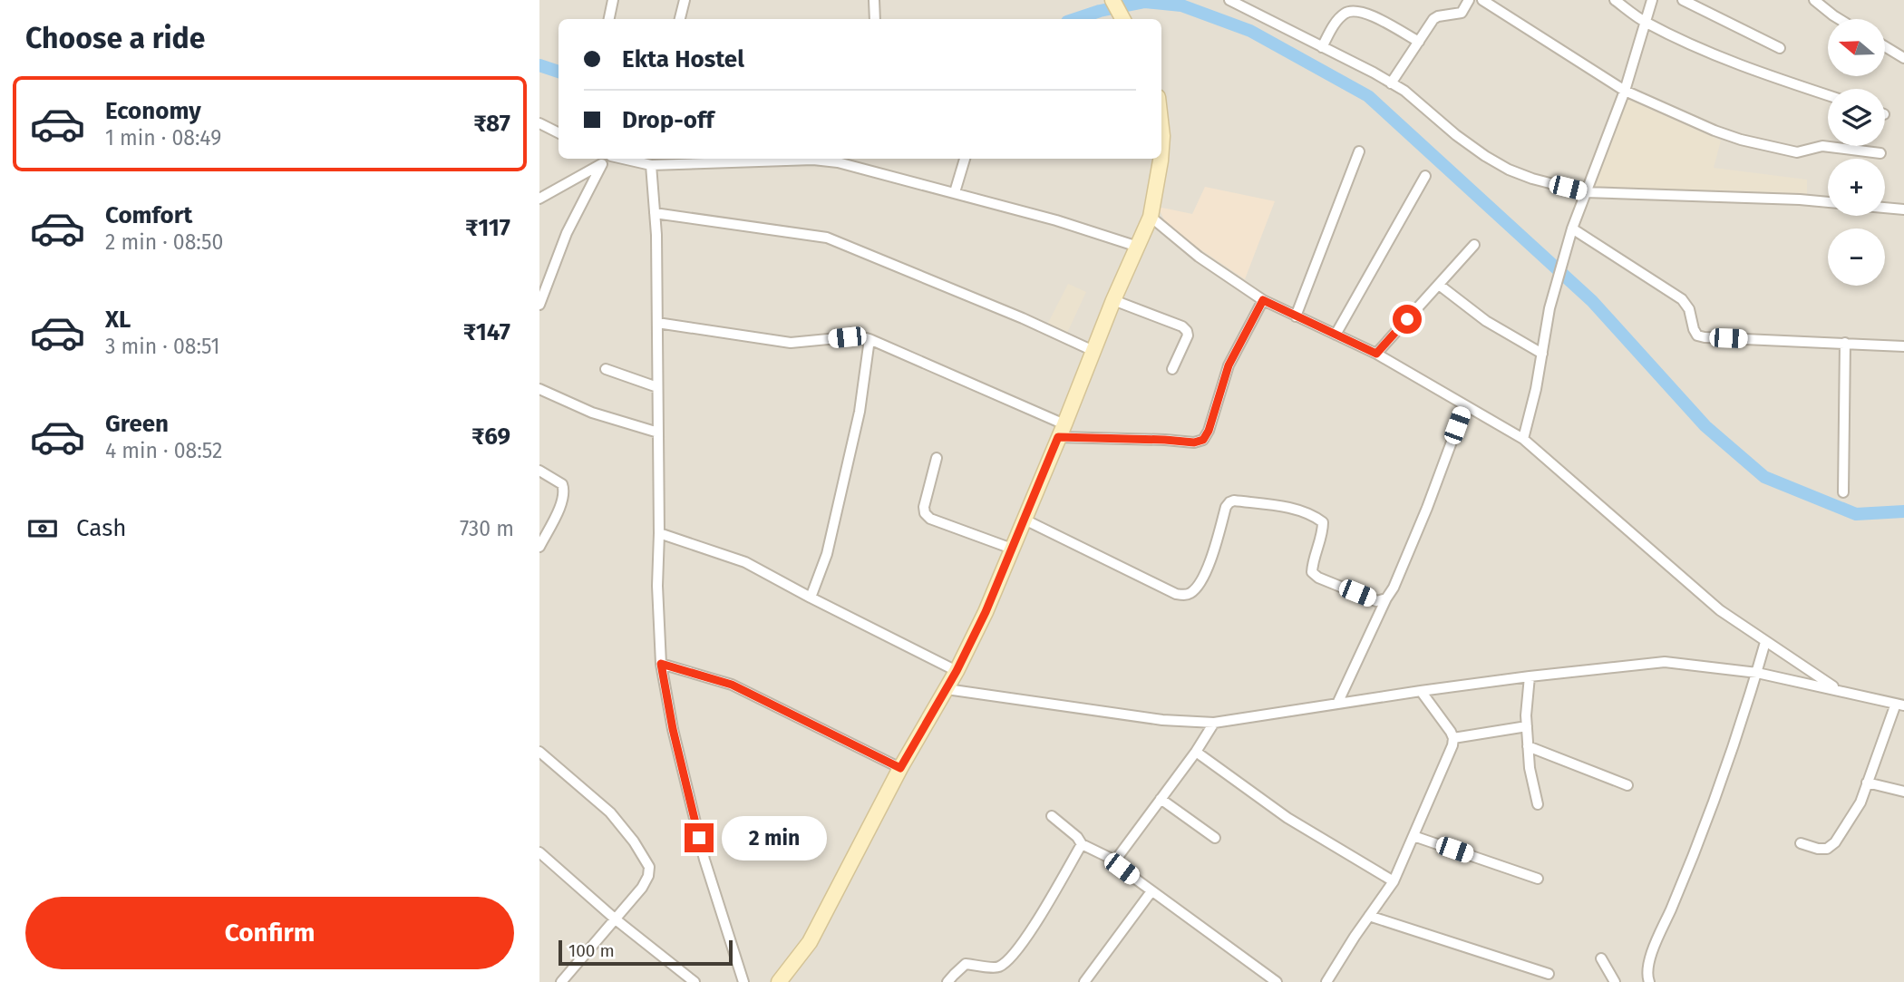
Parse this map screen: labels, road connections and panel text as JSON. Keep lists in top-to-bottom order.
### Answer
{
  "scale_bar": "100 m",
  "north": "left",
  "page": {
    "heading": "Choose a ride",
    "map_buttons": ["+", "−"],
    "banner": ["Ekta Hostel", "Drop-off"],
    "list": [
      {
        "name": "Economy",
        "note": "1 min · 08:49",
        "value": "₹87"
      },
      {
        "name": "Comfort",
        "note": "2 min · 08:50",
        "value": "₹117"
      },
      {
        "name": "XL",
        "note": "3 min · 08:51",
        "value": "₹147"
      },
      {
        "name": "Green",
        "note": "4 min · 08:52",
        "value": "₹69"
      }
    ],
    "pay": ["Cash", "730 m"],
    "bubble": "2 min",
    "buttons": "Confirm",
    "scale": "100 m"
  }
}
